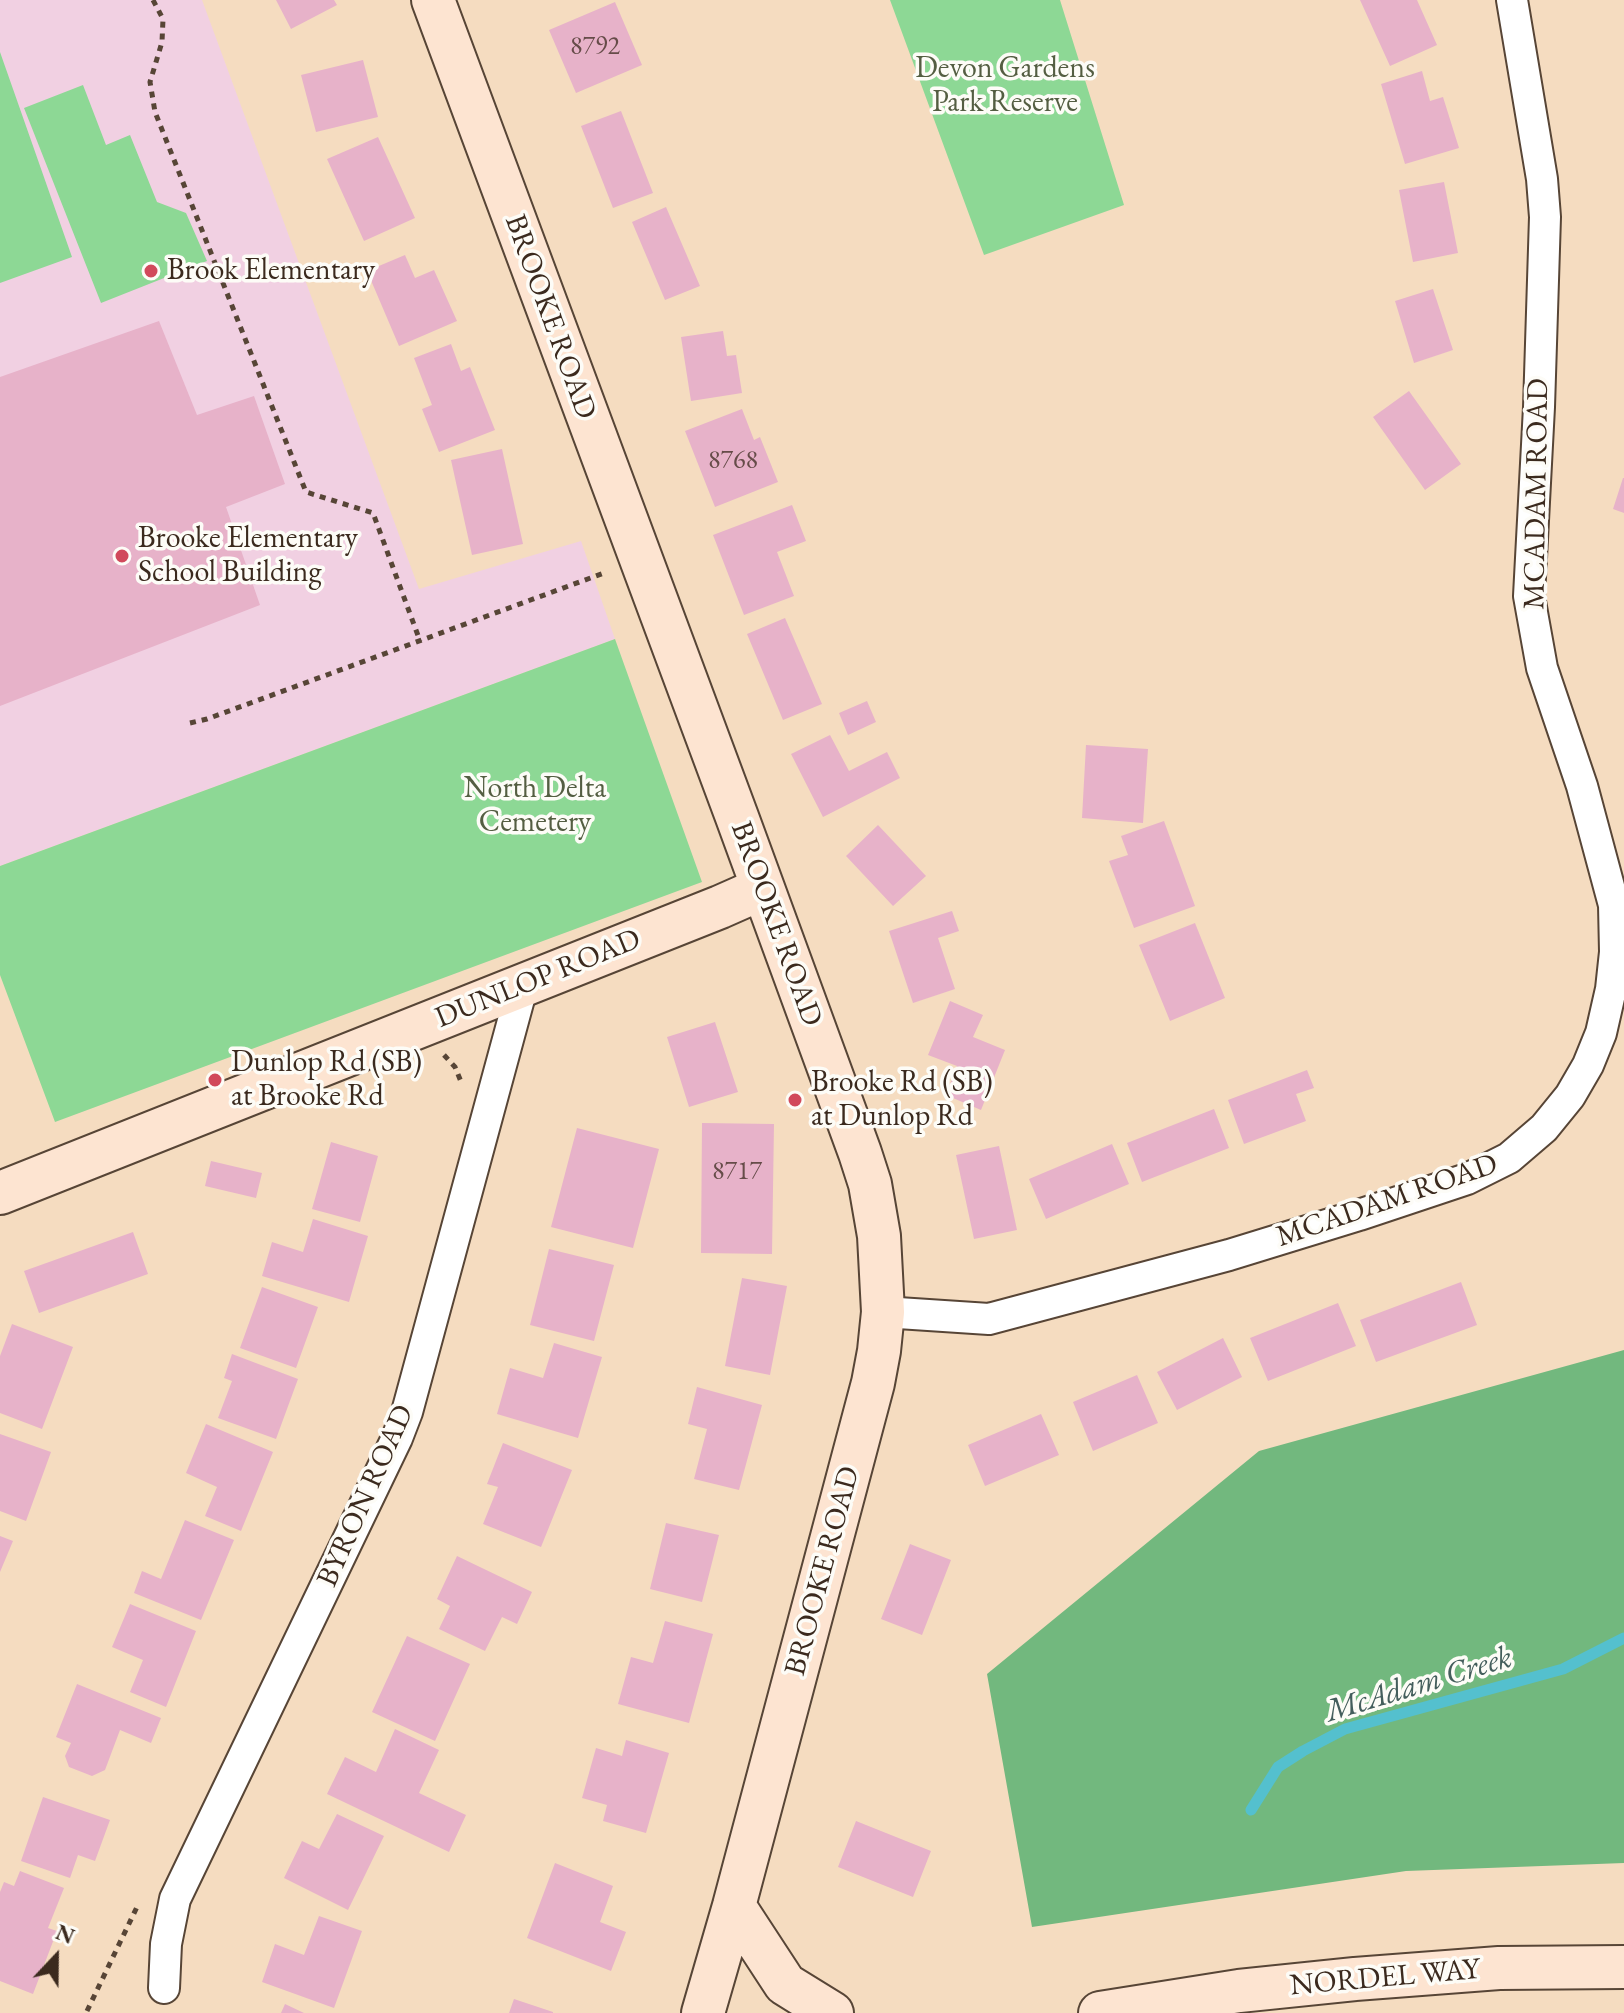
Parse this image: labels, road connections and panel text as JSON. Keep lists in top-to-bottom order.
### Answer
{
  "streets": {
    "street": [
      "BROOKE ROAD",
      "MCADAM ROAD",
      "DUNLOP ROAD",
      "BYRON ROAD",
      "NORDEL WAY"
    ]
  },
  "crossings": [
    ["BROOKE ROAD", "MCADAM ROAD"],
    ["BROOKE ROAD", "DUNLOP ROAD"],
    ["DUNLOP ROAD", "BYRON ROAD"]
  ],
  "water": ["McAdam Creek"],
  "parks": ["Devon Gardens Park Reserve", "North Delta Cemetery"],
  "places": [
    "Brook Elementary",
    "Brooke Elementary School Building",
    "Dunlop Rd (SB) at Brooke Rd",
    "Brooke Rd (SB) at Dunlop Rd"
  ],
  "house_numbers": ["8792", "8768", "8717"],
  "north": "top"
}
